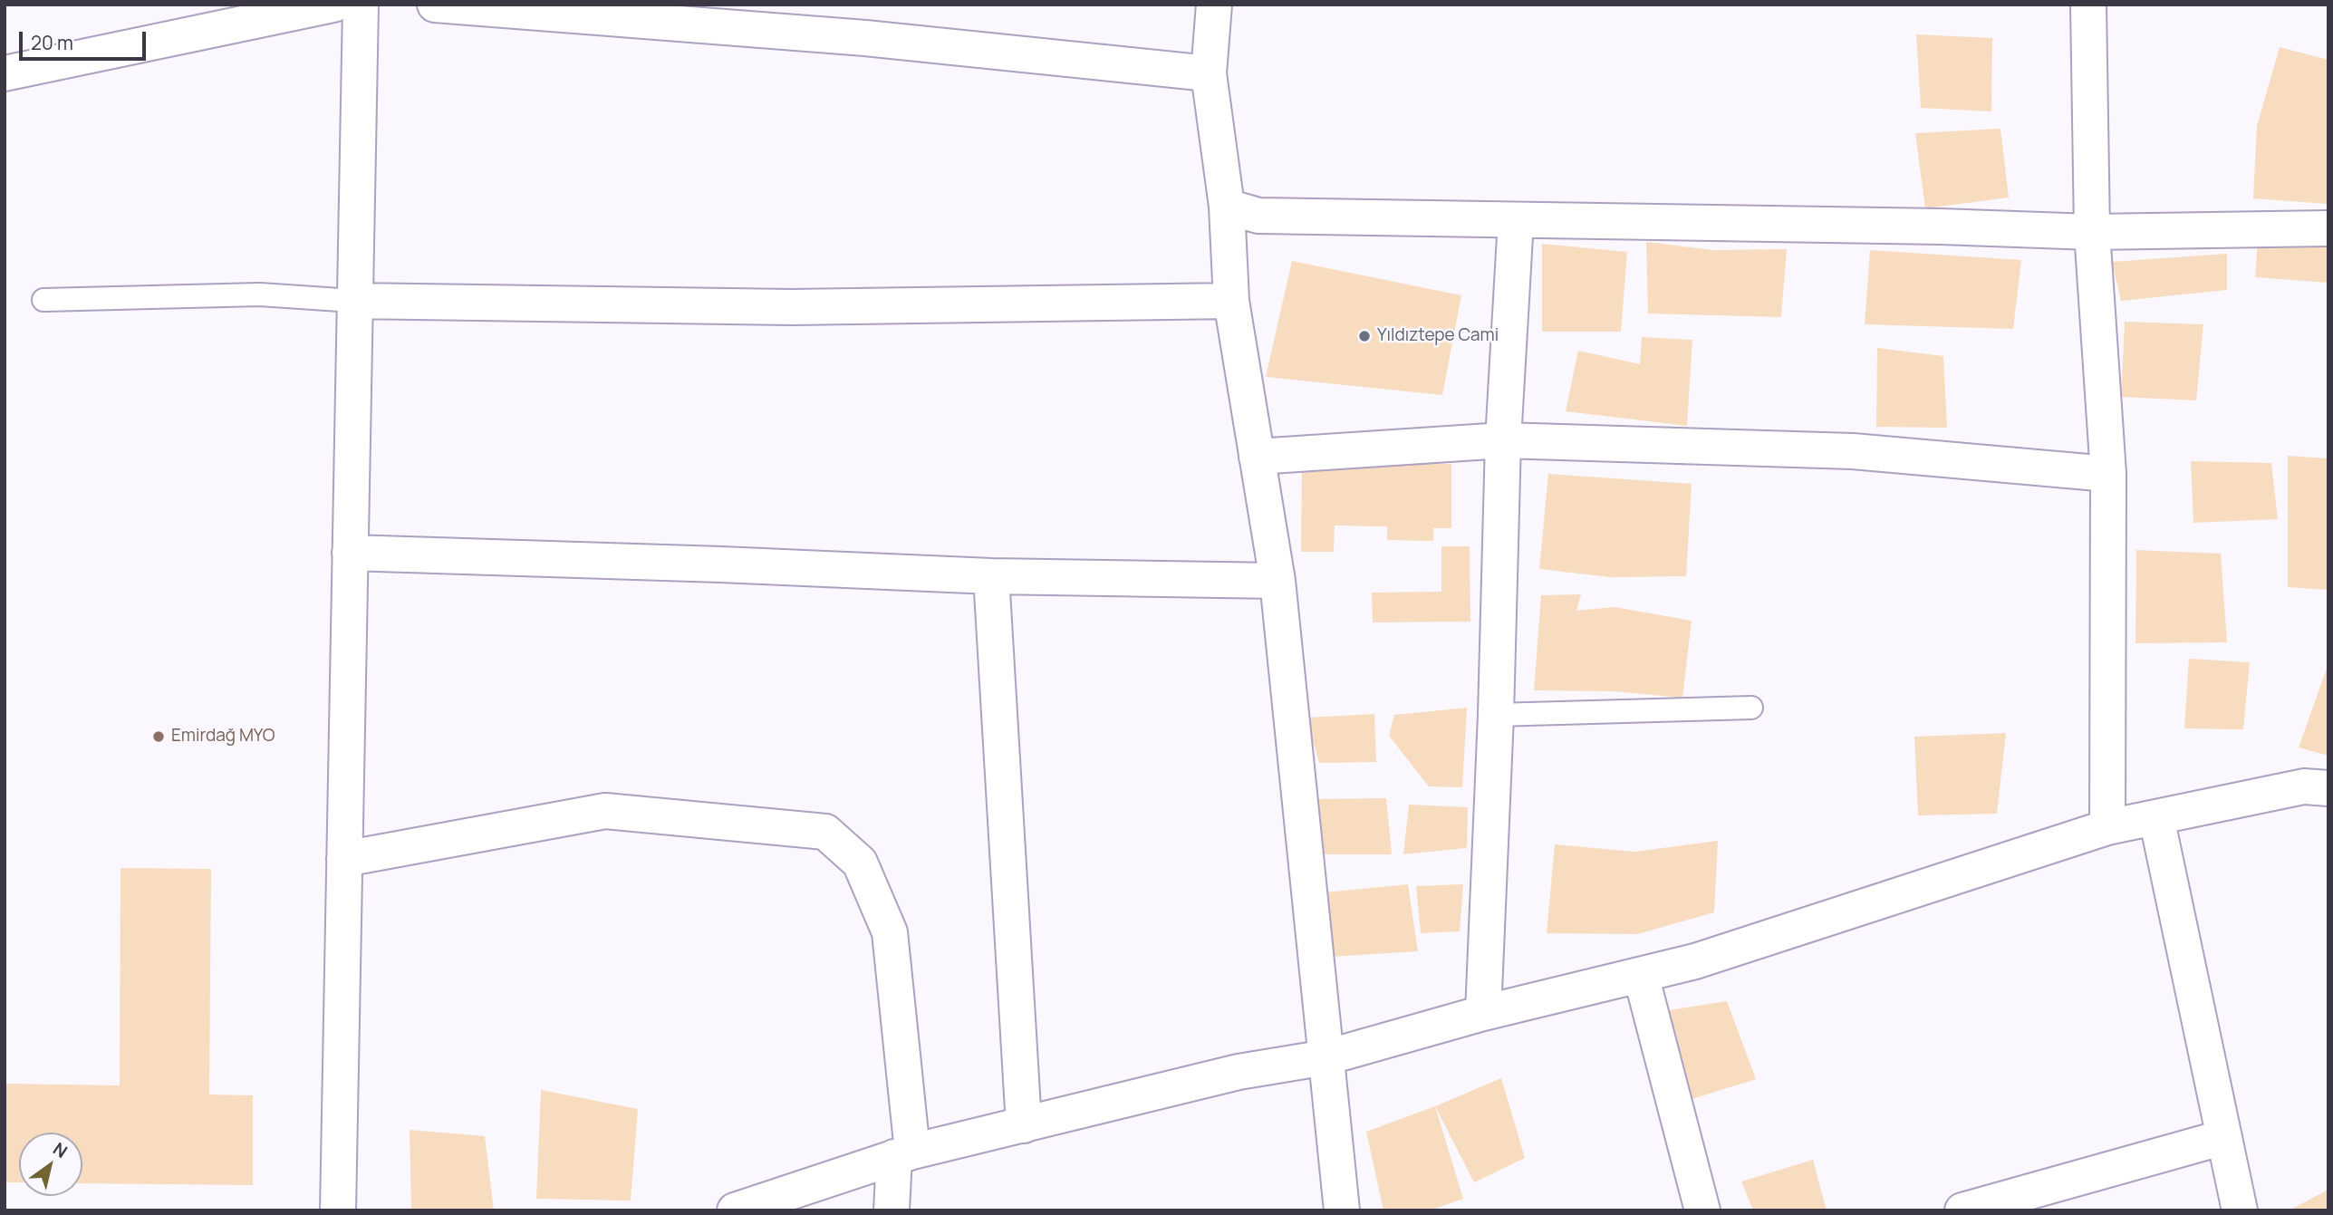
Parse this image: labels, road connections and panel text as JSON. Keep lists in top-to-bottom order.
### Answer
{
  "places": ["Yıldıztepe Cami", "Emirdağ MYO"],
  "scale_bar": "20 m",
  "north": "top right"
}
